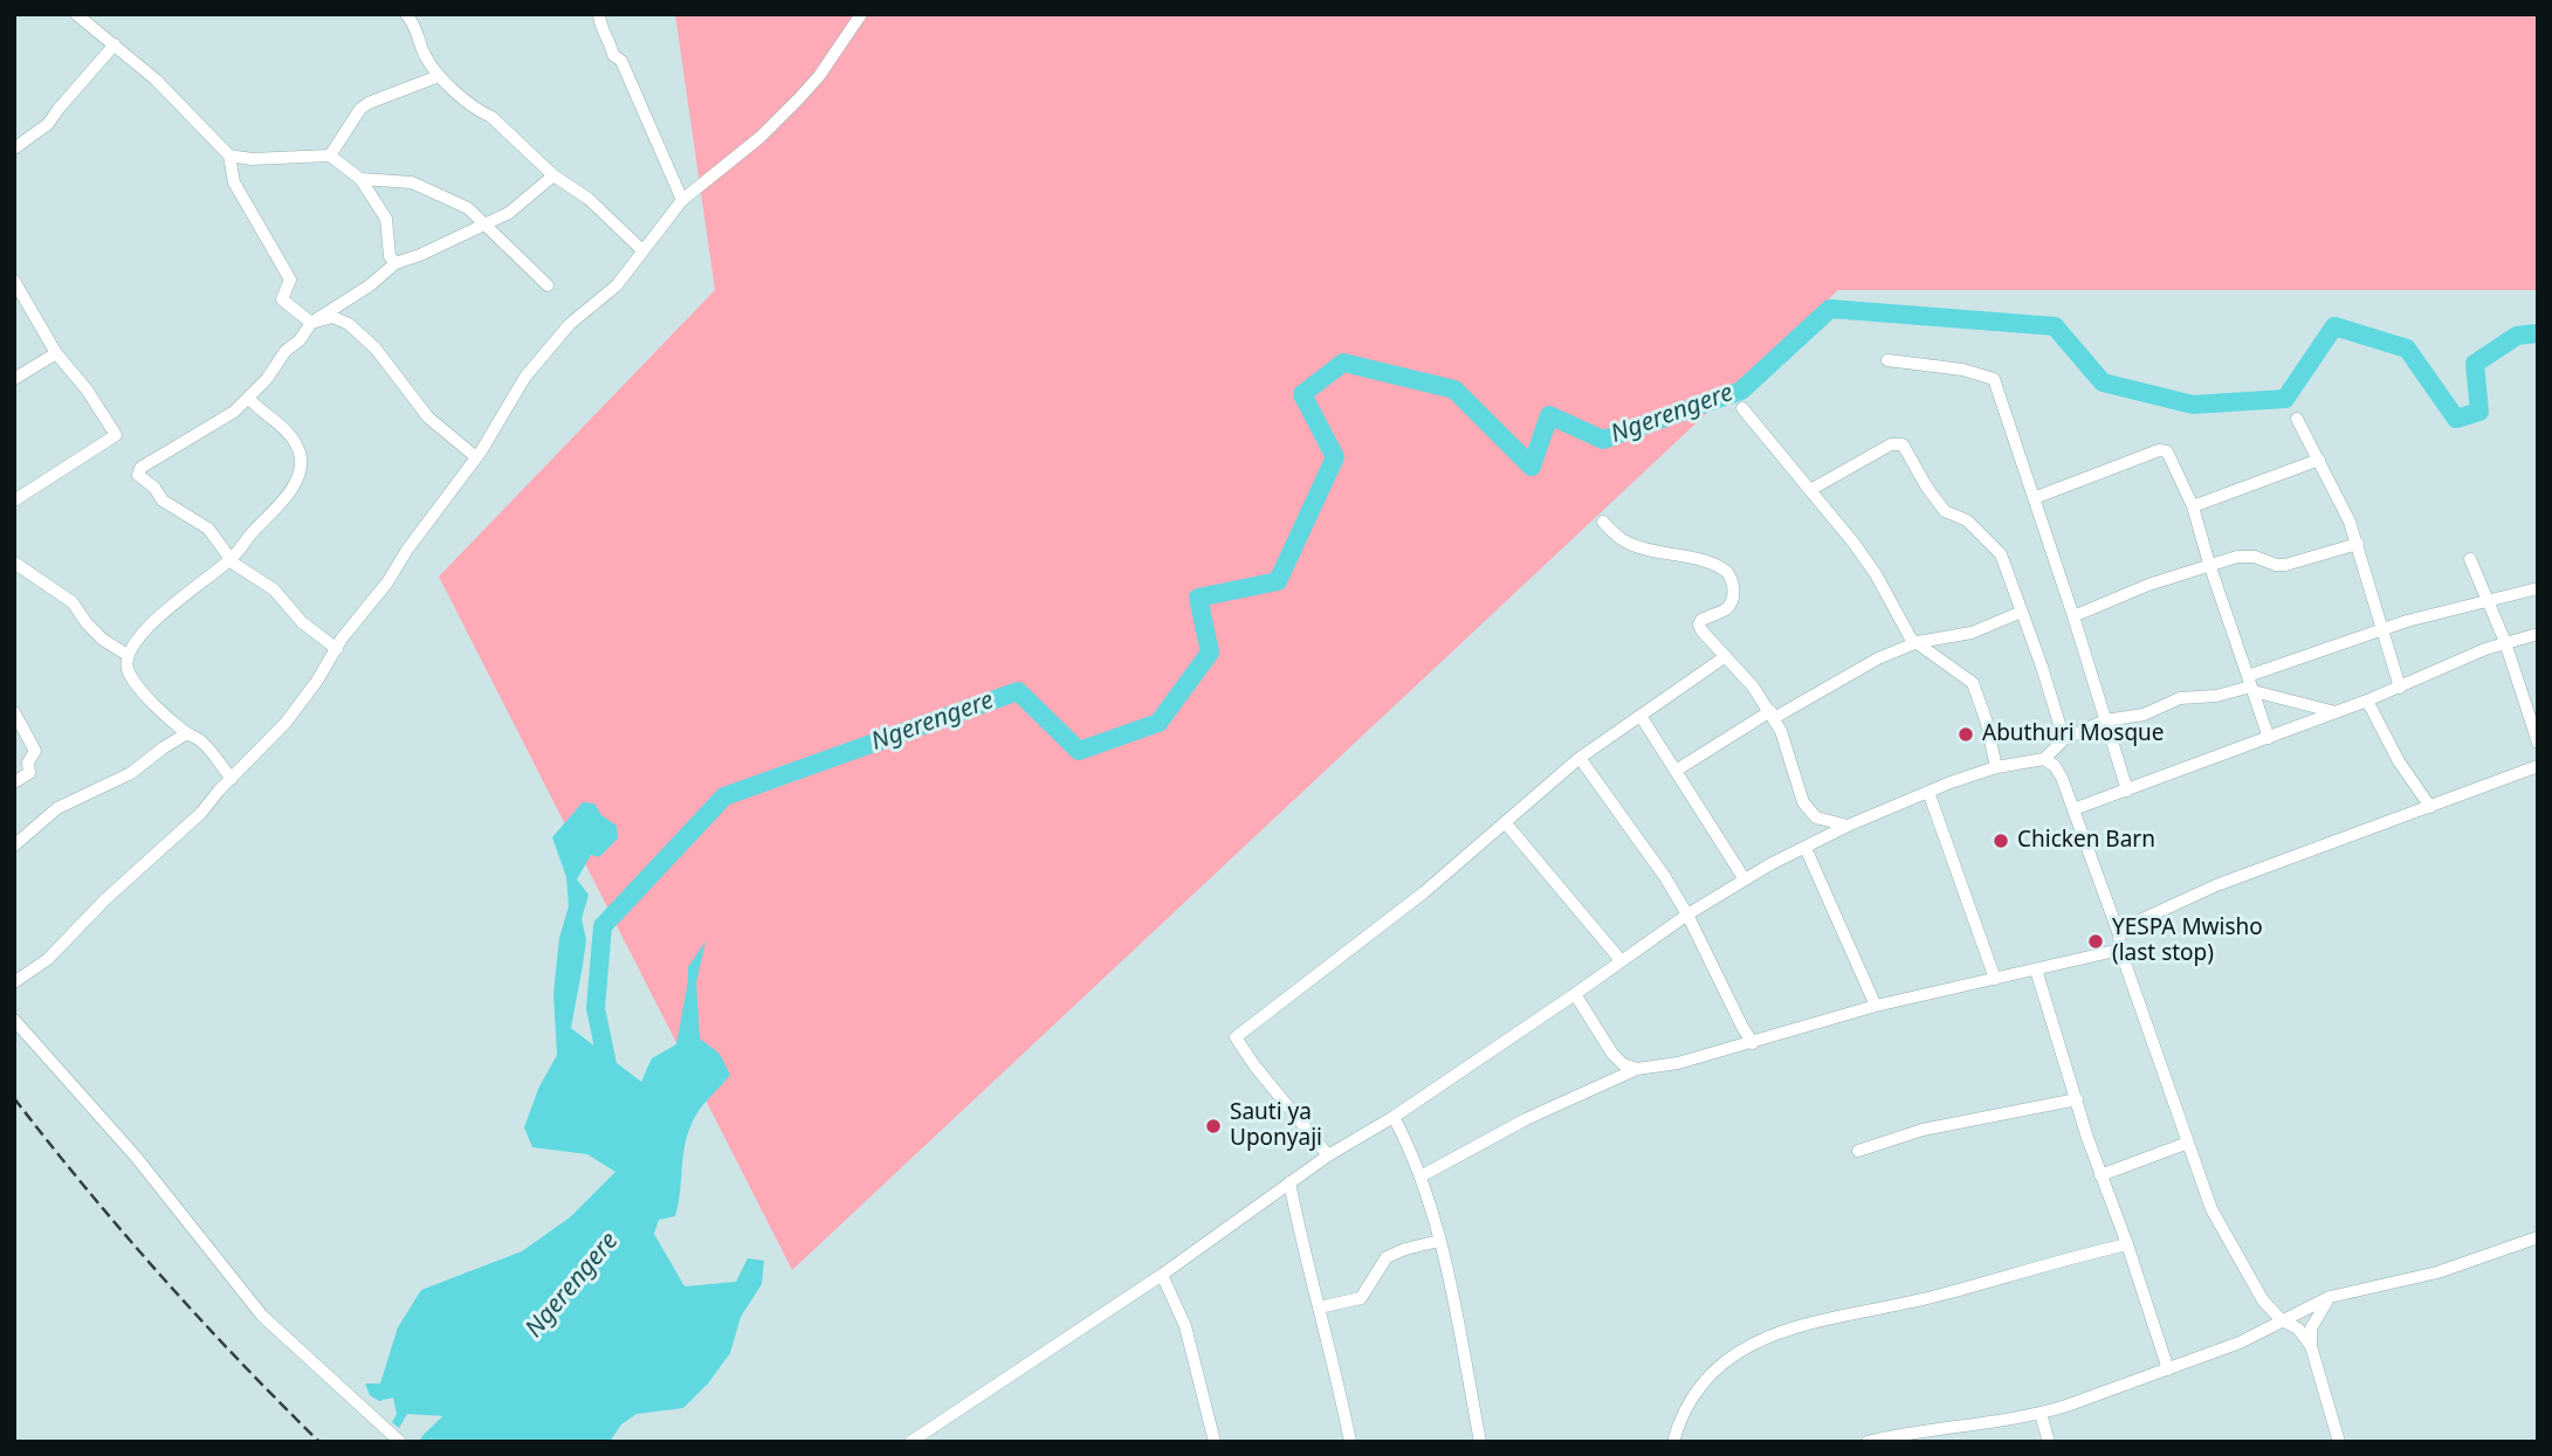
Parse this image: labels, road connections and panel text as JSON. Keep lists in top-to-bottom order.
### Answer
{
  "water": ["Ngerengere"],
  "places": [
    "Abuthuri Mosque",
    "Chicken Barn",
    "YESPA Mwisho (last stop)",
    "Sauti ya Uponyaji"
  ]
}
